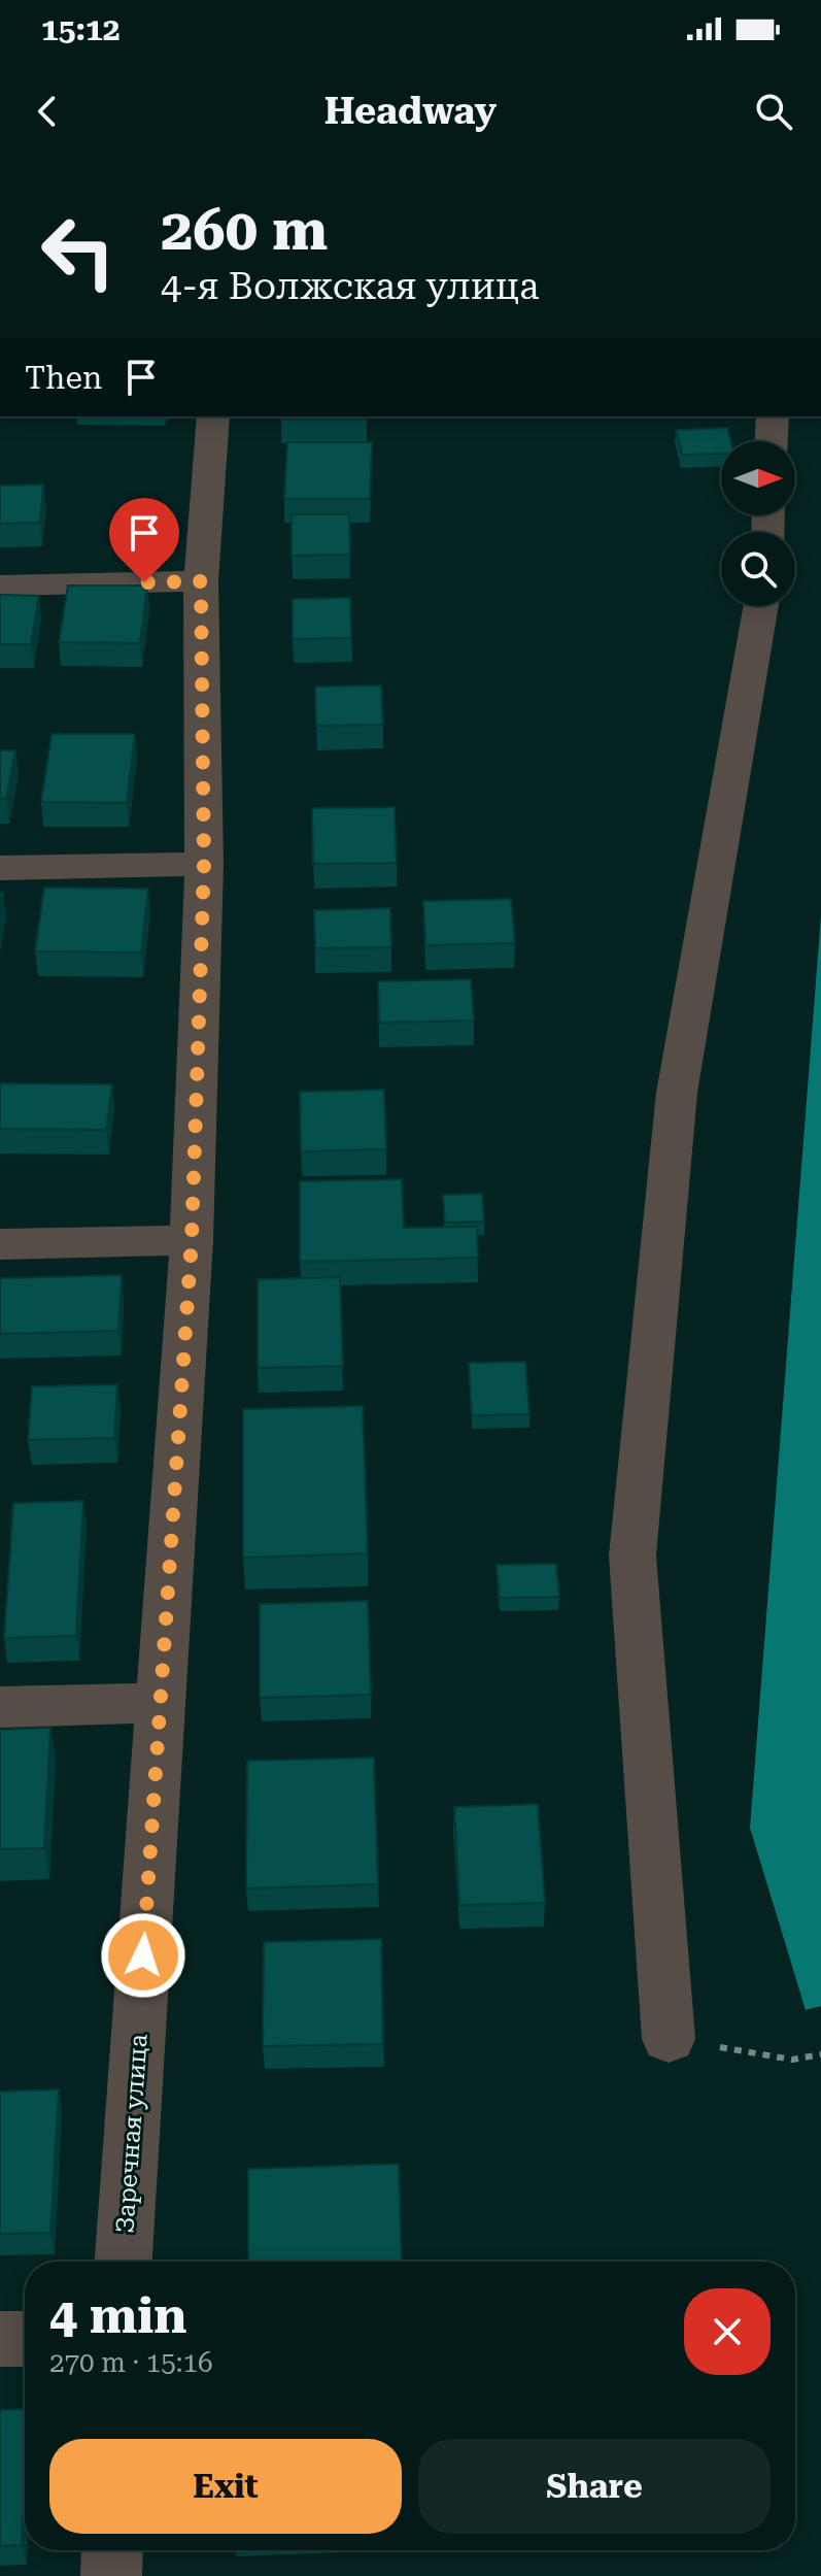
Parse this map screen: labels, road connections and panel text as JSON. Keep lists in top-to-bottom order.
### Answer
{
  "streets": {
    "street": ["Заречная улица"]
  },
  "north": "right",
  "page": {
    "status": "15:12",
    "header": "Headway",
    "turn": ["260 m", "4-я Волжская улица"],
    "then": "Then",
    "heading": ["4 min", "270 m · 15:16"],
    "buttons": ["Exit", "Share"]
  }
}
